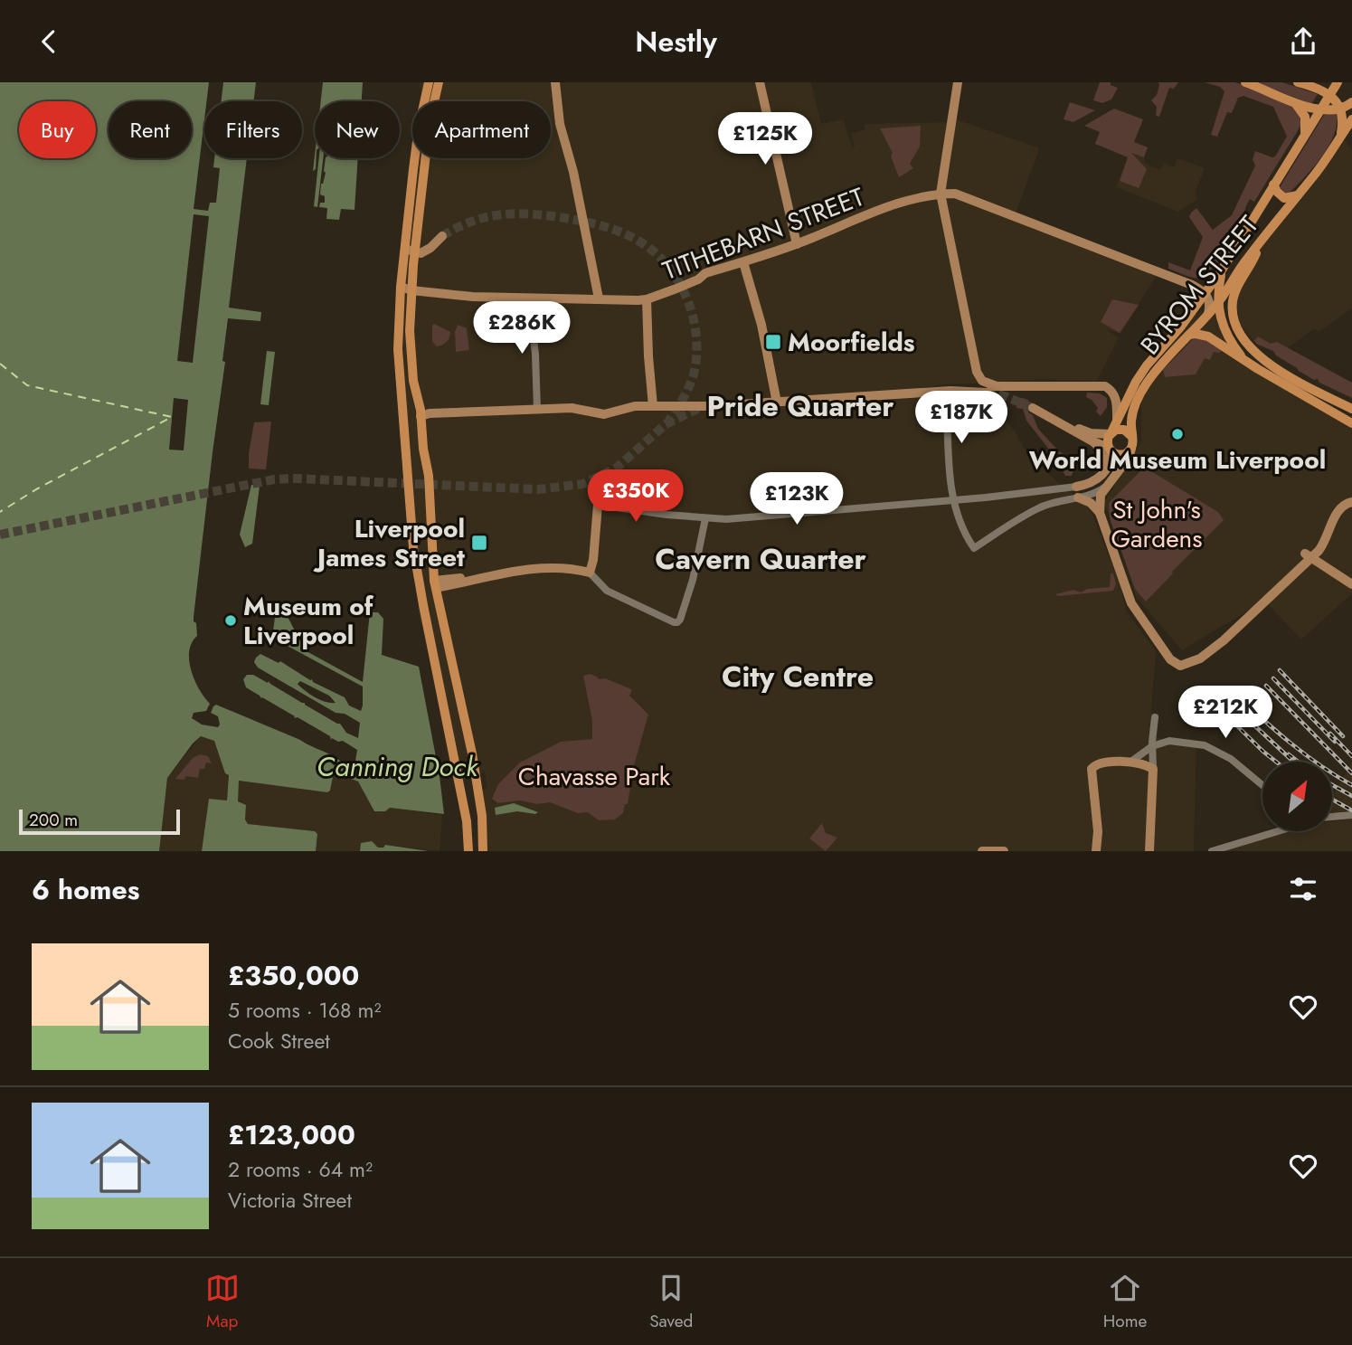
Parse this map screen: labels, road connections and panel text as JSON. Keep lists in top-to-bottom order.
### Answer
{
  "streets": {
    "highway": ["BYROM STREET"],
    "main road": ["TITHEBARN STREET"]
  },
  "districts": ["Pride Quarter", "Cavern Quarter", "City Centre"],
  "water": ["Canning Dock"],
  "parks": ["St John's Gardens", "Chavasse Park"],
  "places": {
    "transit": ["Moorfields", "Liverpool James Street"],
    "other": ["World Museum Liverpool", "Museum of Liverpool"]
  },
  "scale_bar": "200 m",
  "north": "top right",
  "page": {
    "header": "Nestly",
    "chip": [
      "Buy",
      "Rent",
      "Filters",
      "New",
      "Apartment"
    ],
    "price": [
      "£125K",
      "£286K",
      "£187K",
      "£350K",
      "£123K",
      "£212K"
    ],
    "scale": "200 m",
    "heading": "6 homes",
    "list": [
      {
        "name": "£350,000",
        "note": "5 rooms · 168 m² · Cook Street"
      },
      {
        "name": "£123,000",
        "note": "2 rooms · 64 m² · Victoria Street"
      }
    ],
    "tabs": ["Map", "Saved", "Home"]
  }
}
